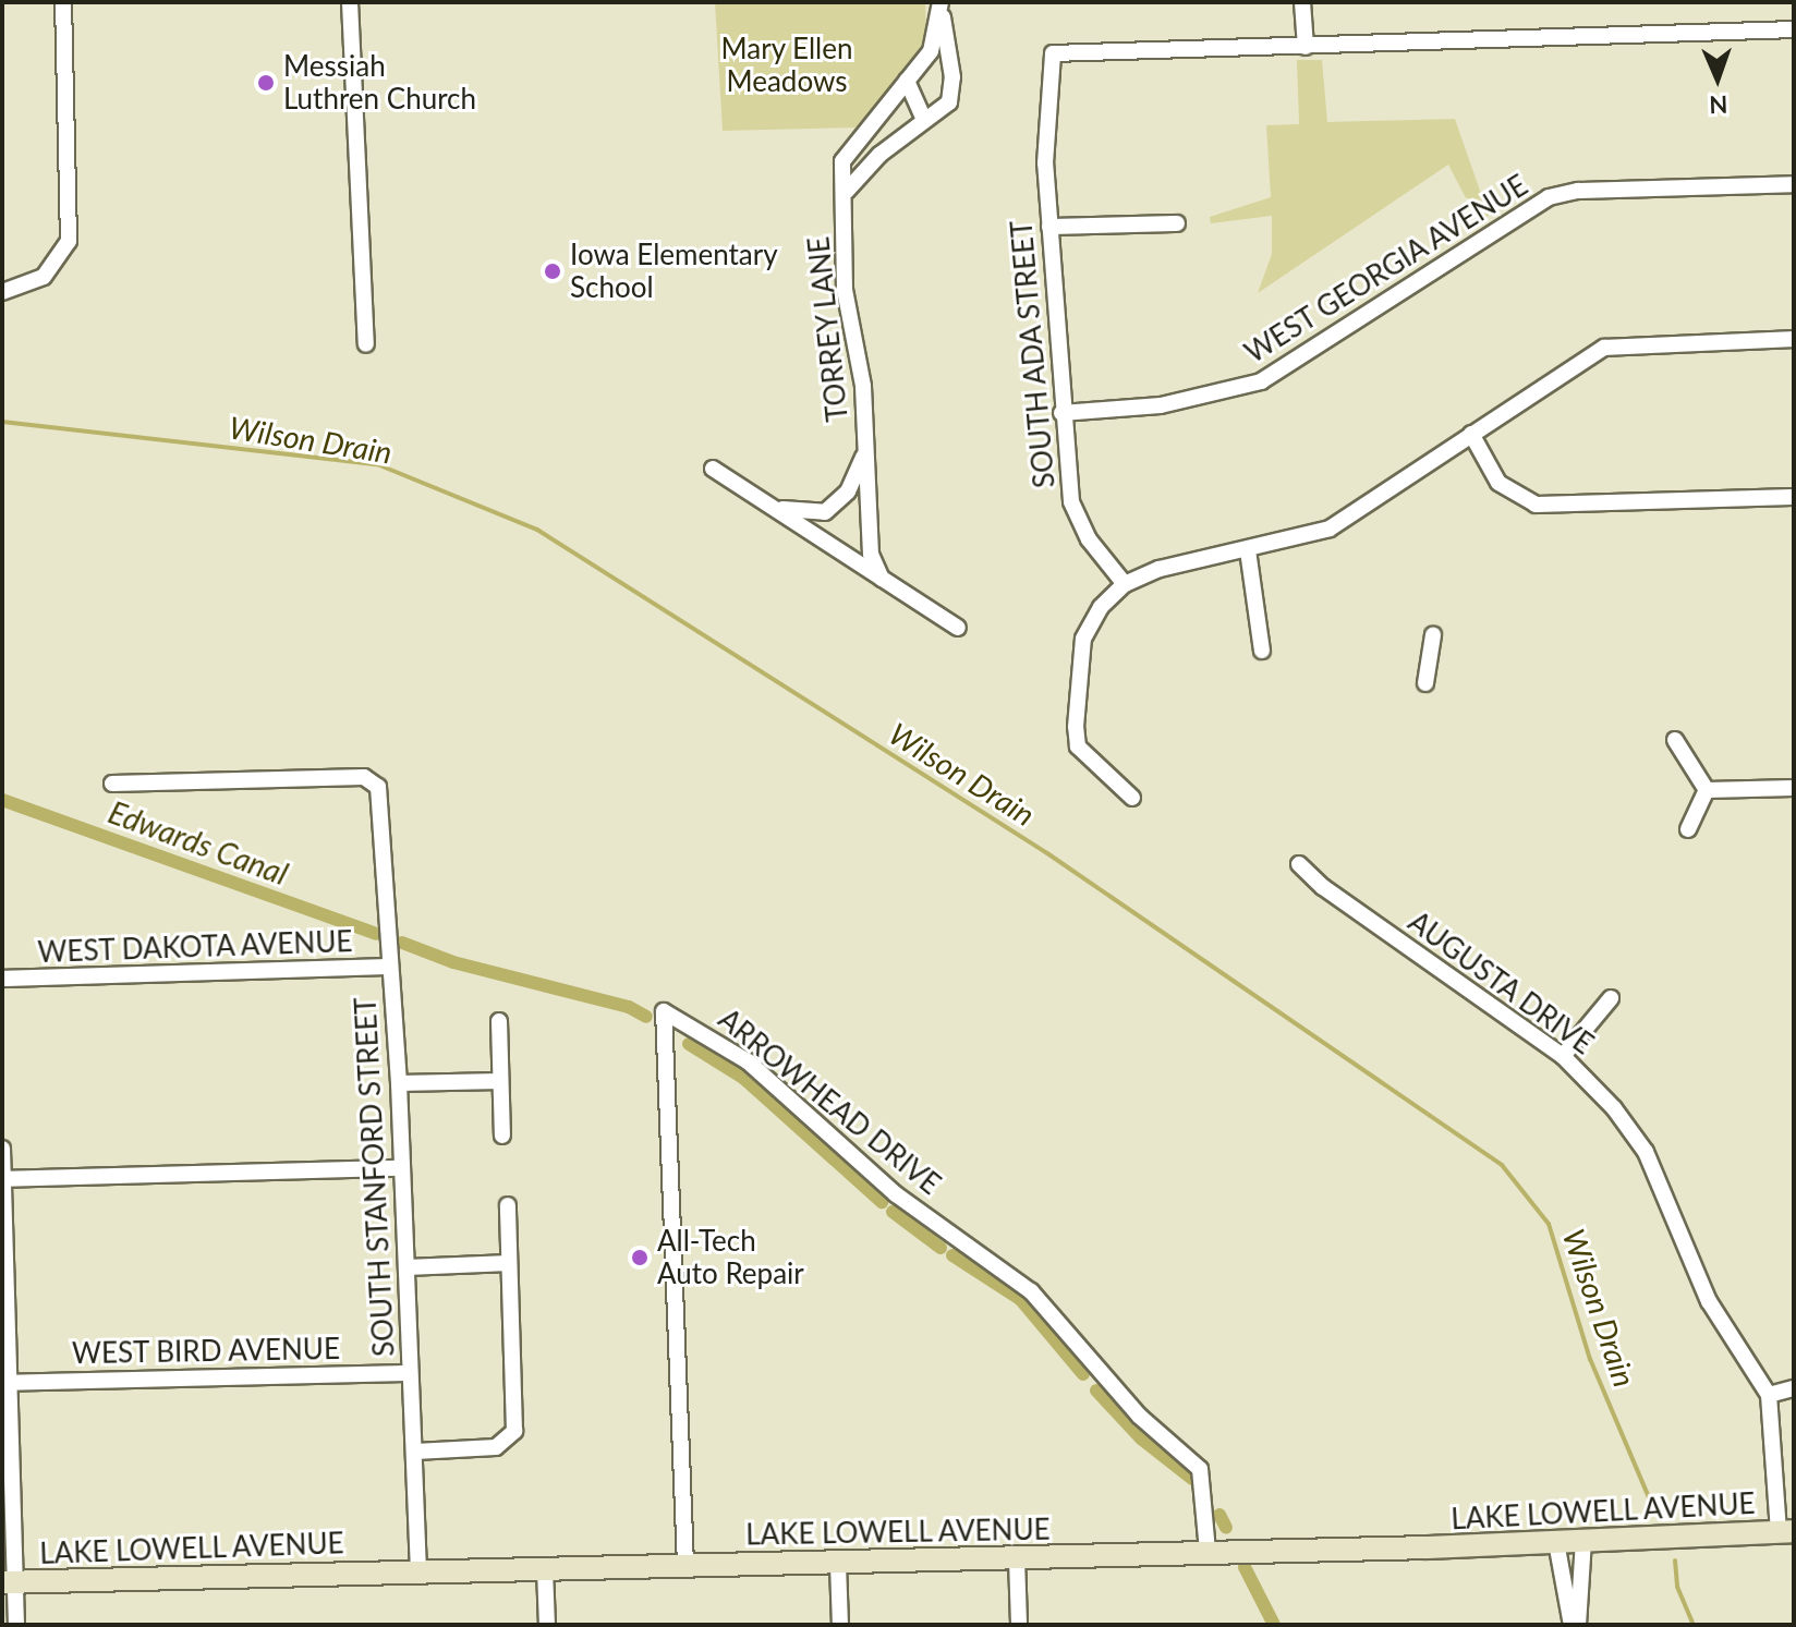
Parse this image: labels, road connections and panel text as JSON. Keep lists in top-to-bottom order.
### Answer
{
  "streets": {
    "main road": ["LAKE LOWELL AVENUE"],
    "street": [
      "WEST GEORGIA AVENUE",
      "TORREY LANE",
      "SOUTH ADA STREET",
      "WEST DAKOTA AVENUE",
      "AUGUSTA DRIVE",
      "ARROWHEAD DRIVE",
      "SOUTH STANFORD STREET",
      "WEST BIRD AVENUE"
    ]
  },
  "crossings": [
    ["WEST GEORGIA AVENUE", "SOUTH ADA STREET"],
    ["WEST DAKOTA AVENUE", "SOUTH STANFORD STREET"],
    ["AUGUSTA DRIVE", "LAKE LOWELL AVENUE"],
    ["ARROWHEAD DRIVE", "LAKE LOWELL AVENUE"],
    ["SOUTH STANFORD STREET", "WEST BIRD AVENUE"],
    ["SOUTH STANFORD STREET", "LAKE LOWELL AVENUE"]
  ],
  "water": ["Wilson Drain", "Edwards Canal"],
  "parks": ["Mary Ellen Meadows"],
  "places": ["Messiah Luthren Church", "Iowa Elementary School", "All-Tech Auto Repair"],
  "north": "bottom"
}
